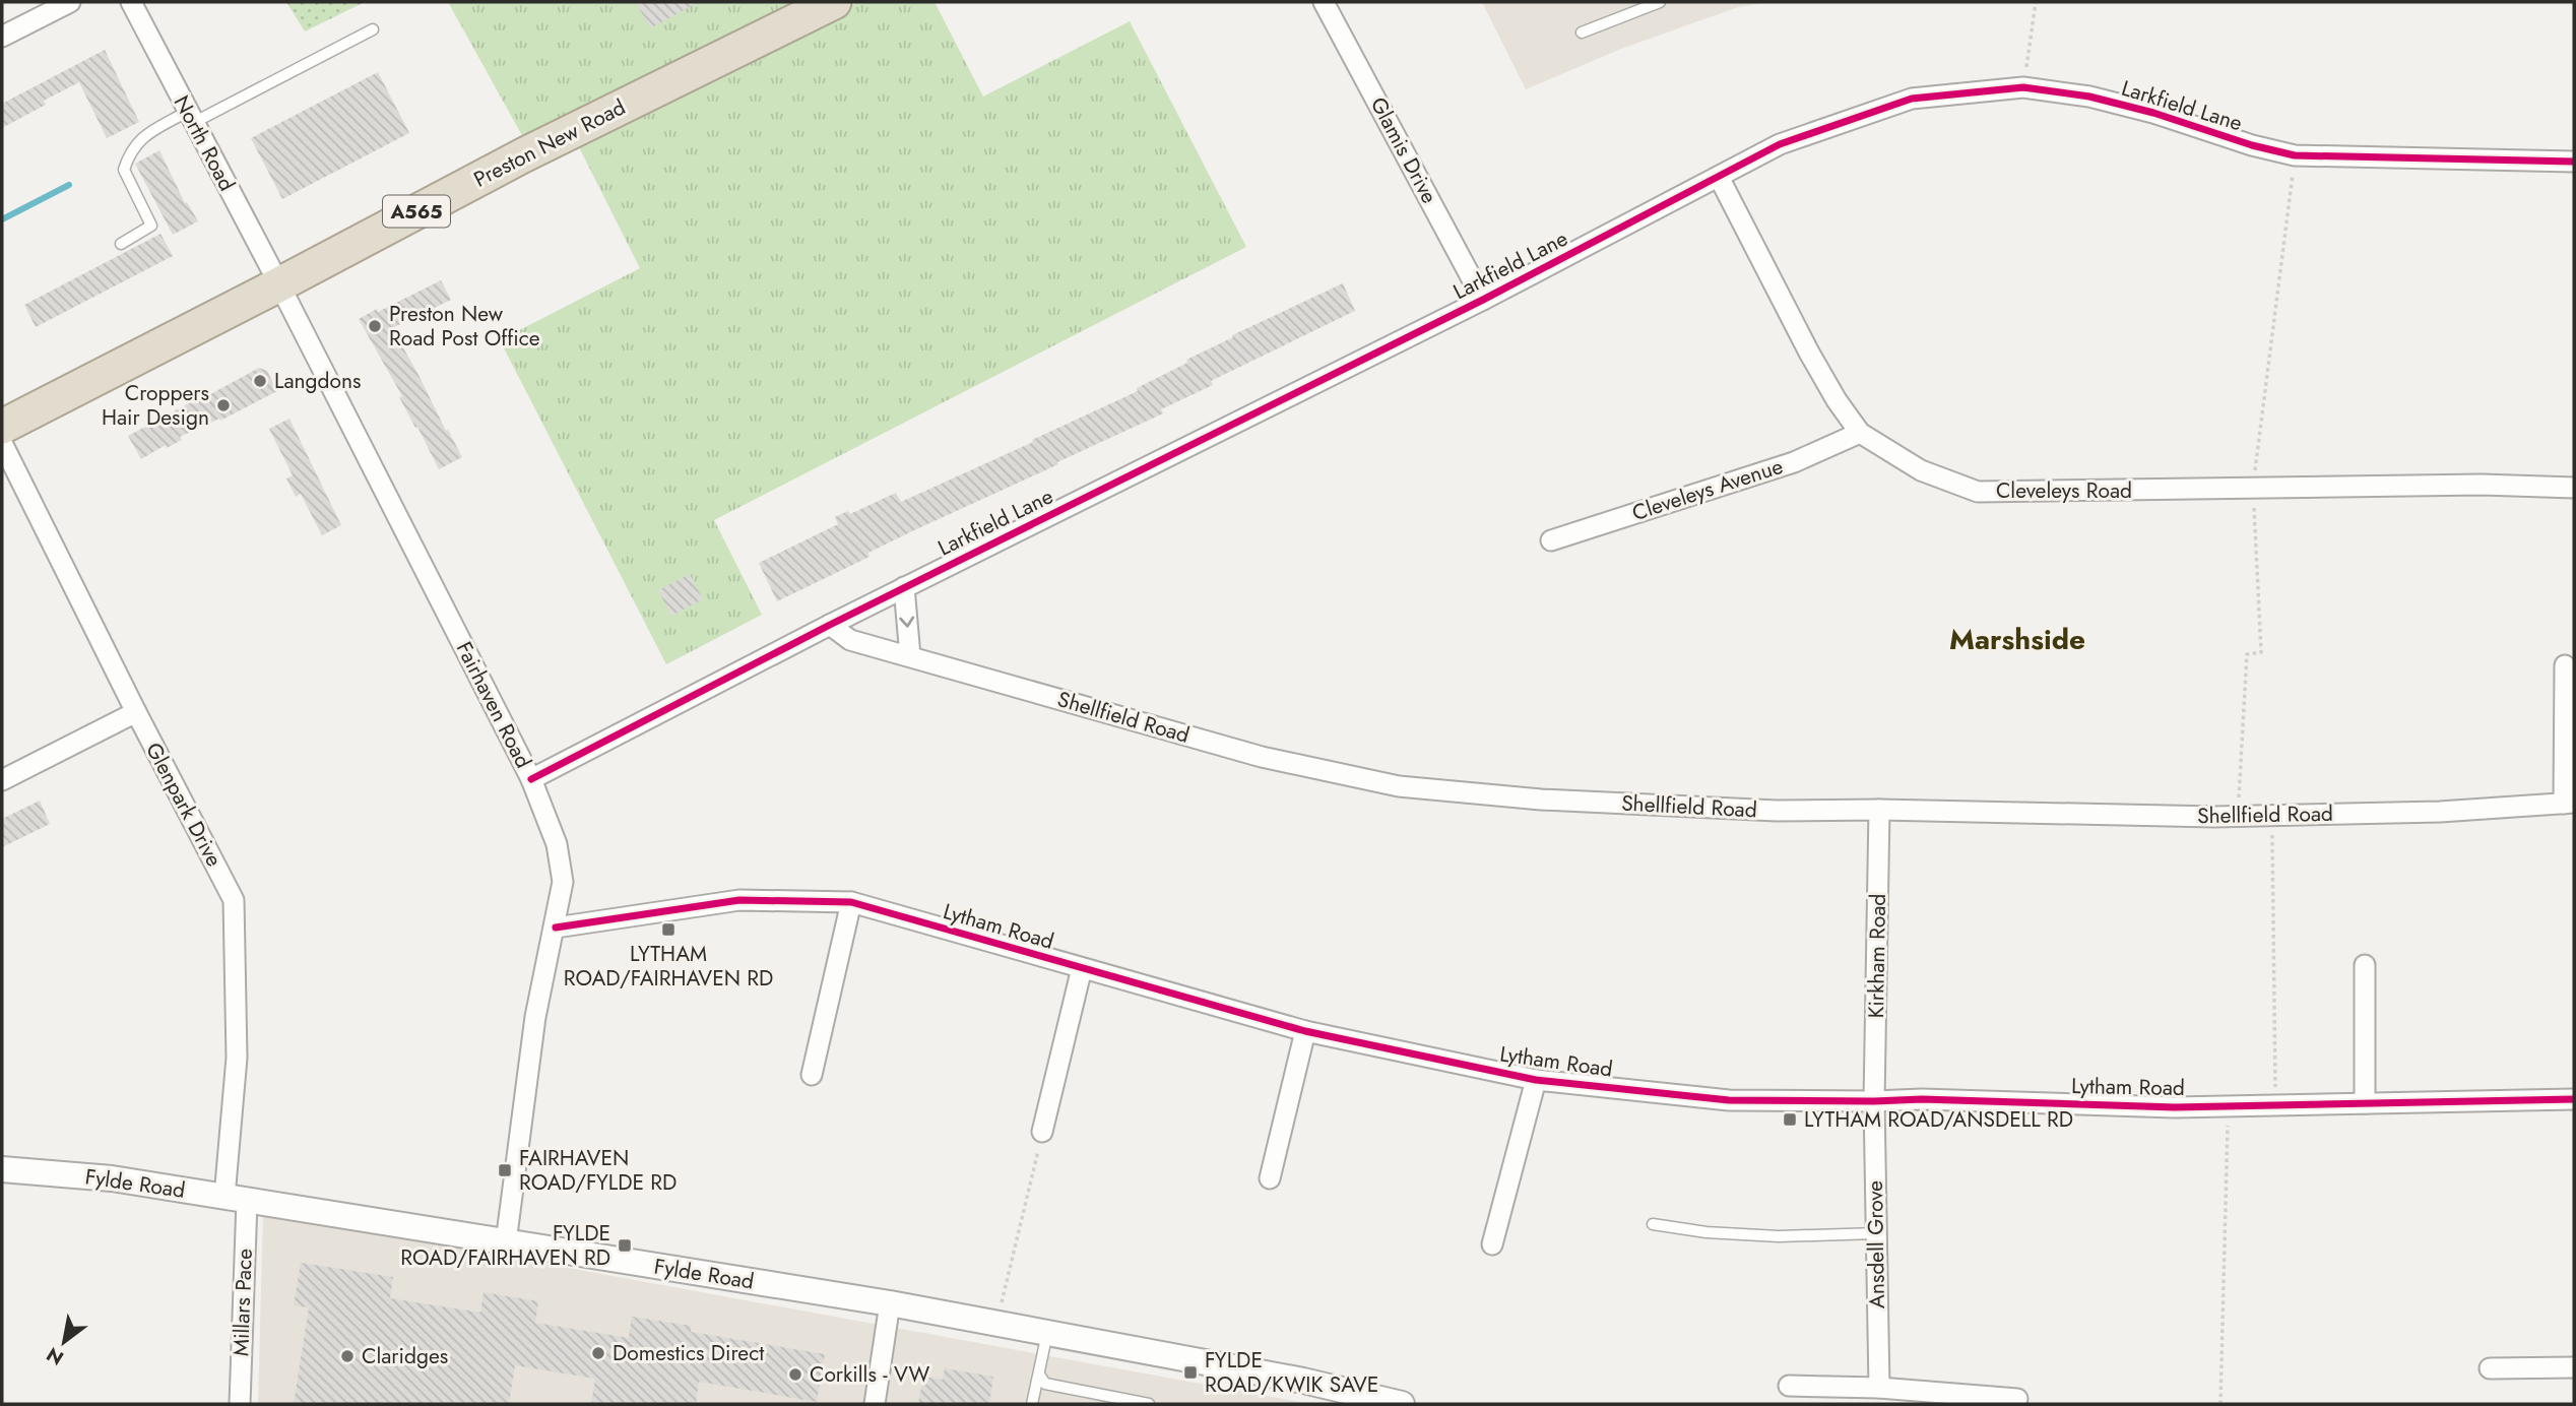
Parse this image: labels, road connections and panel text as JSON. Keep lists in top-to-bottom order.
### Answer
{
  "streets": {
    "highway": ["Preston New Road", "A565"],
    "street": [
      "Larkfield Lane",
      "North Road",
      "Glamis Drive",
      "Cleveleys Avenue",
      "Cleveleys Road",
      "Fairhaven Road",
      "Shellfield Road",
      "Glenpark Drive",
      "Lytham Road",
      "Kirkham Road",
      "Fylde Road",
      "Ansdell Grove",
      "Millars Pace"
    ]
  },
  "crossings": [
    ["Larkfield Lane", "Glamis Drive"],
    ["Larkfield Lane", "Cleveleys Road"],
    ["Larkfield Lane", "Fairhaven Road"],
    ["Larkfield Lane", "Shellfield Road"],
    ["North Road", "Preston New Road"],
    ["North Road", "Fairhaven Road"],
    ["Preston New Road", "Fairhaven Road"],
    ["Cleveleys Avenue", "Cleveleys Road"],
    ["Fairhaven Road", "Lytham Road"],
    ["Fairhaven Road", "Fylde Road"],
    ["Shellfield Road", "Kirkham Road"],
    ["Glenpark Drive", "Fylde Road"],
    ["Glenpark Drive", "Millars Pace"],
    ["Lytham Road", "Kirkham Road"],
    ["Lytham Road", "Ansdell Grove"],
    ["Kirkham Road", "Ansdell Grove"],
    ["Fylde Road", "Millars Pace"]
  ],
  "districts": ["Marshside"],
  "places": {
    "other": [
      "Preston New Road Post Office",
      "Langdons",
      "Croppers Hair Design",
      "Domestics Direct",
      "Claridges",
      "Corkills - VW"
    ],
    "transit": [
      "LYTHAM ROAD/FAIRHAVEN RD",
      "LYTHAM ROAD/ANSDELL RD",
      "FAIRHAVEN ROAD/FYLDE RD",
      "FYLDE ROAD/FAIRHAVEN RD",
      "FYLDE ROAD/KWIK SAVE"
    ]
  },
  "north": "bottom left"
}
